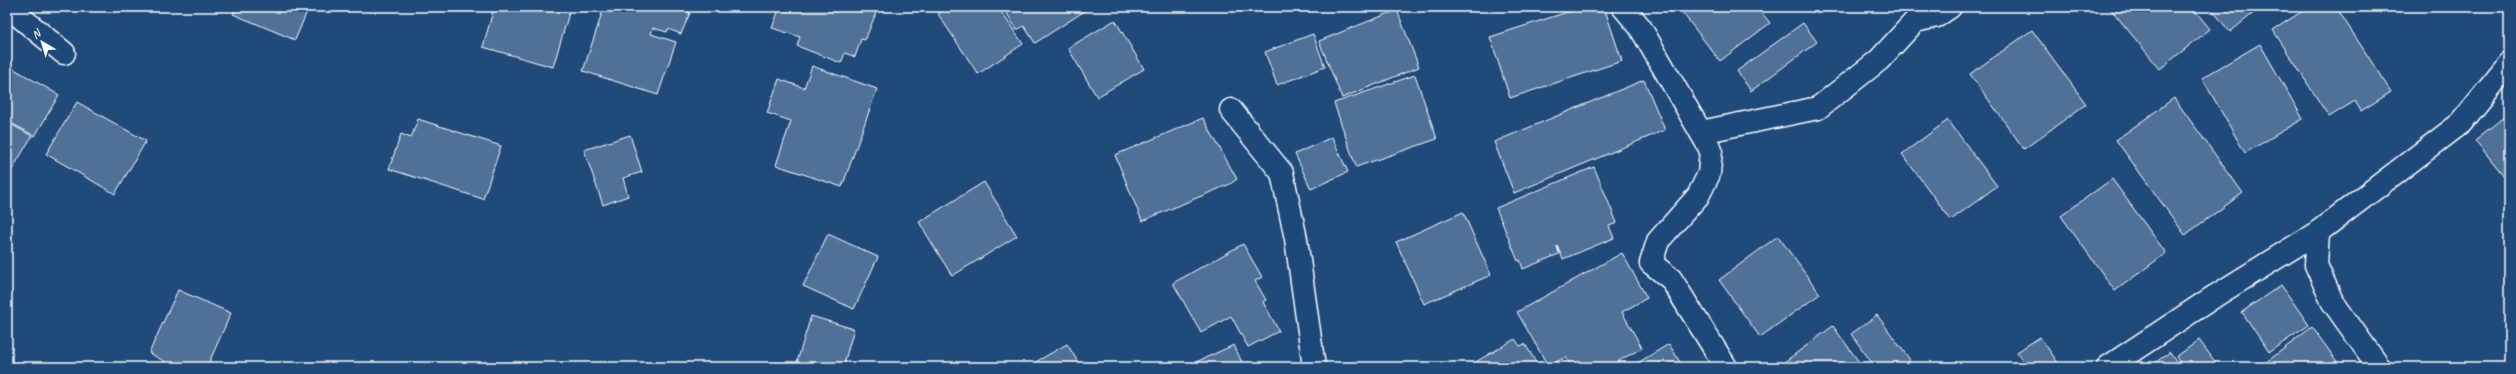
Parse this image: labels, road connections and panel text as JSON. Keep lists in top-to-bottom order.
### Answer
{
  "north": "top left"
}
